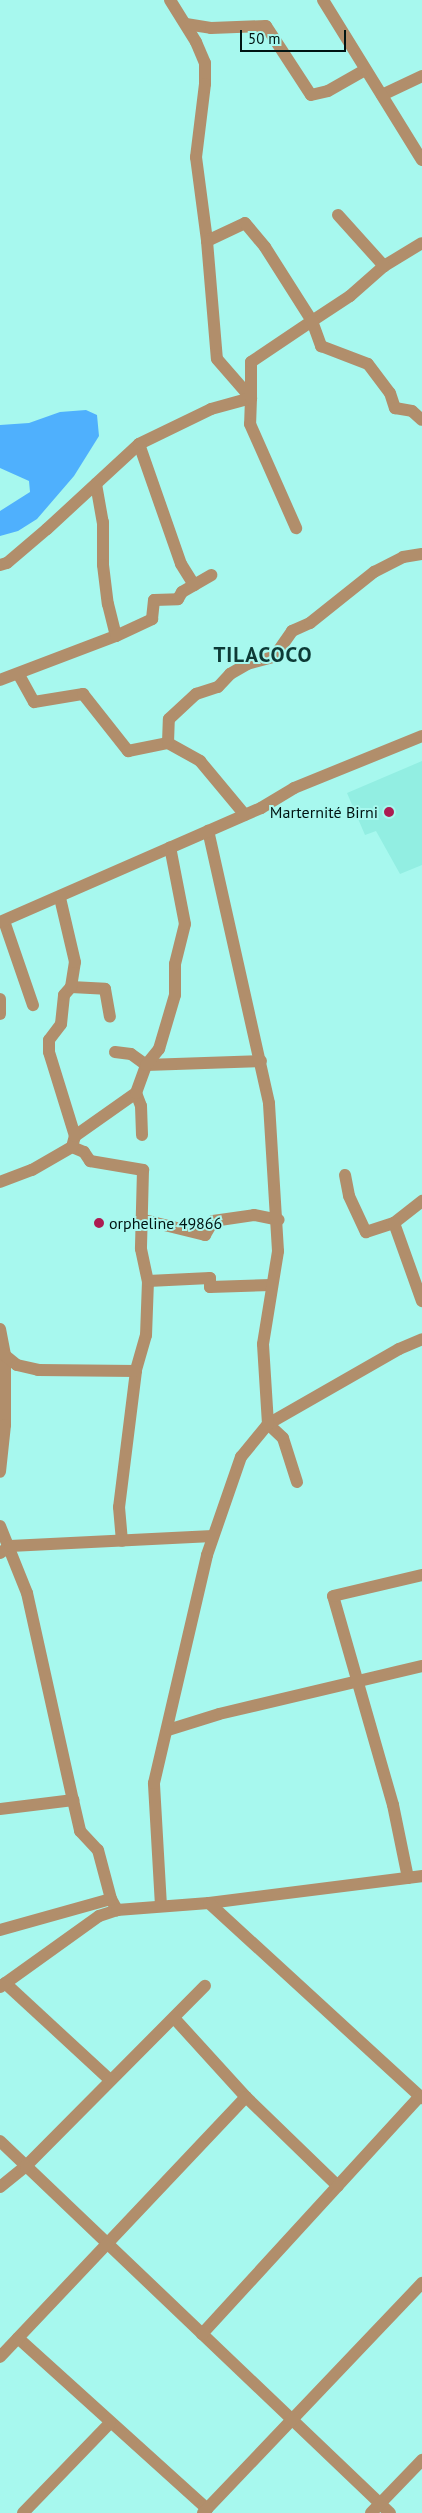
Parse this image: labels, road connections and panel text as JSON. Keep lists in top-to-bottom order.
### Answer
{
  "districts": ["TILACOCO"],
  "places": ["Marternité Birni", "orpheline 49866"],
  "scale_bar": "50 m"
}
